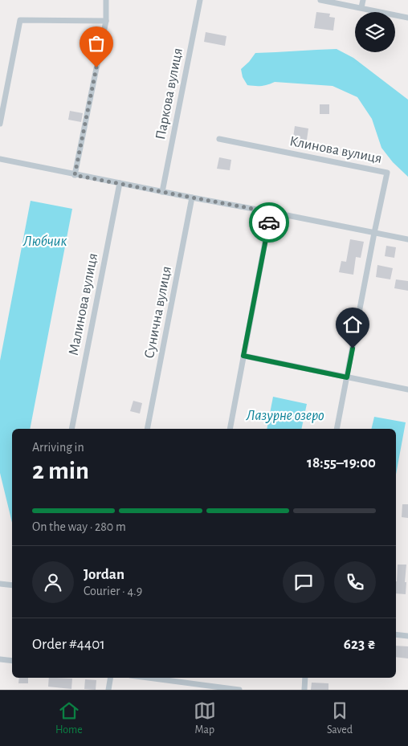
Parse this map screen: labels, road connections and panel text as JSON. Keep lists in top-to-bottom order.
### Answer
{
  "streets": {
    "street": [
      "Паркова вулиця",
      "Клинова вулиця",
      "Малинова вулиця",
      "Сунична вулиця"
    ]
  },
  "water": ["Любчик", "Лазурне озеро"],
  "page": {
    "heading": ["2 min", "Arriving in", "18:55–19:00"],
    "panel": [
      "Jordan",
      "Courier · 4.9",
      "Order #4401",
      "623 ₴"
    ],
    "bar": "On the way · 280 m",
    "tabs": ["Home", "Map", "Saved"]
  }
}
